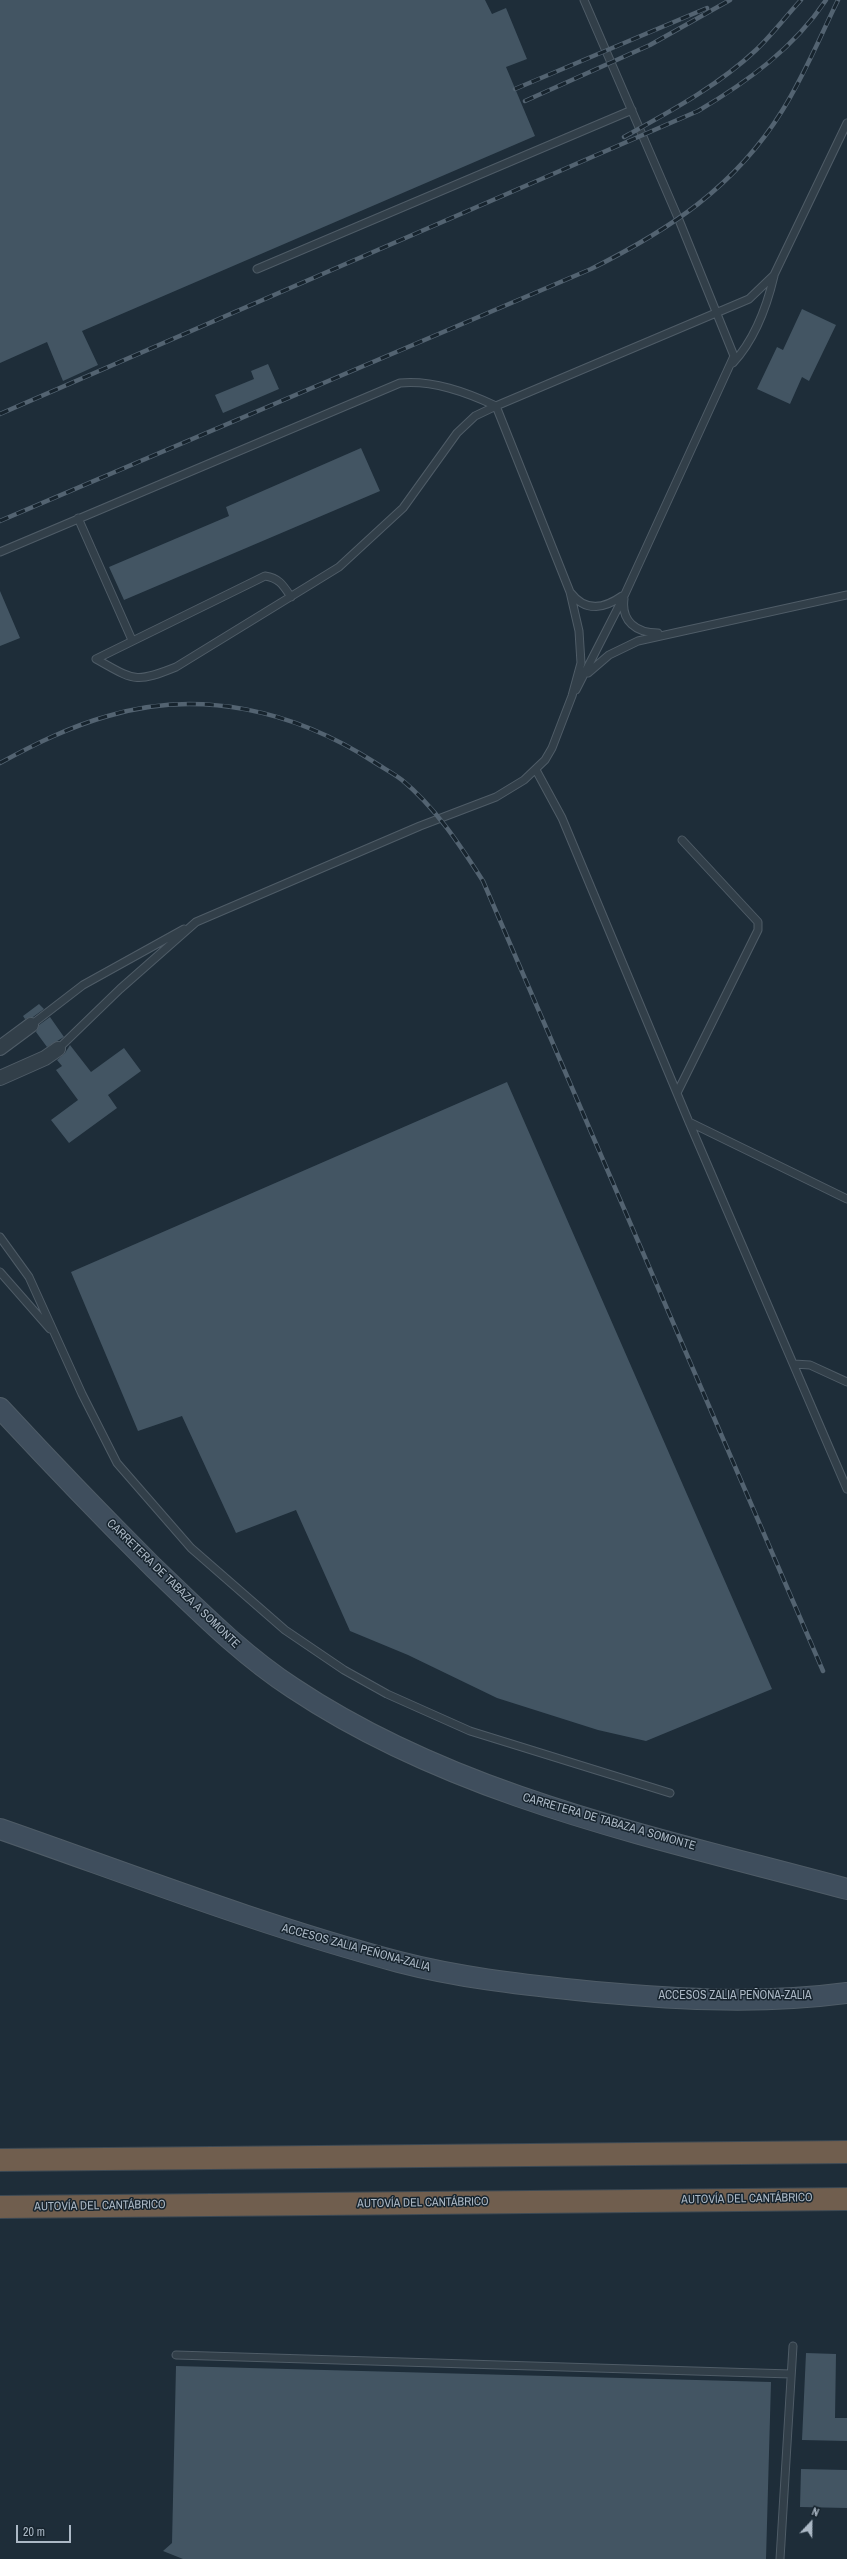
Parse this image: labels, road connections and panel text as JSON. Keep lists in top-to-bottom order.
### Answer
{
  "streets": {
    "highway": ["AUTOVÍA DEL CANTÁBRICO"],
    "street": ["CARRETERA DE TABAZA A SOMONTE", "ACCESOS ZALIA PEÑONA-ZALIA"]
  },
  "scale_bar": "20 m",
  "north": "top"
}
